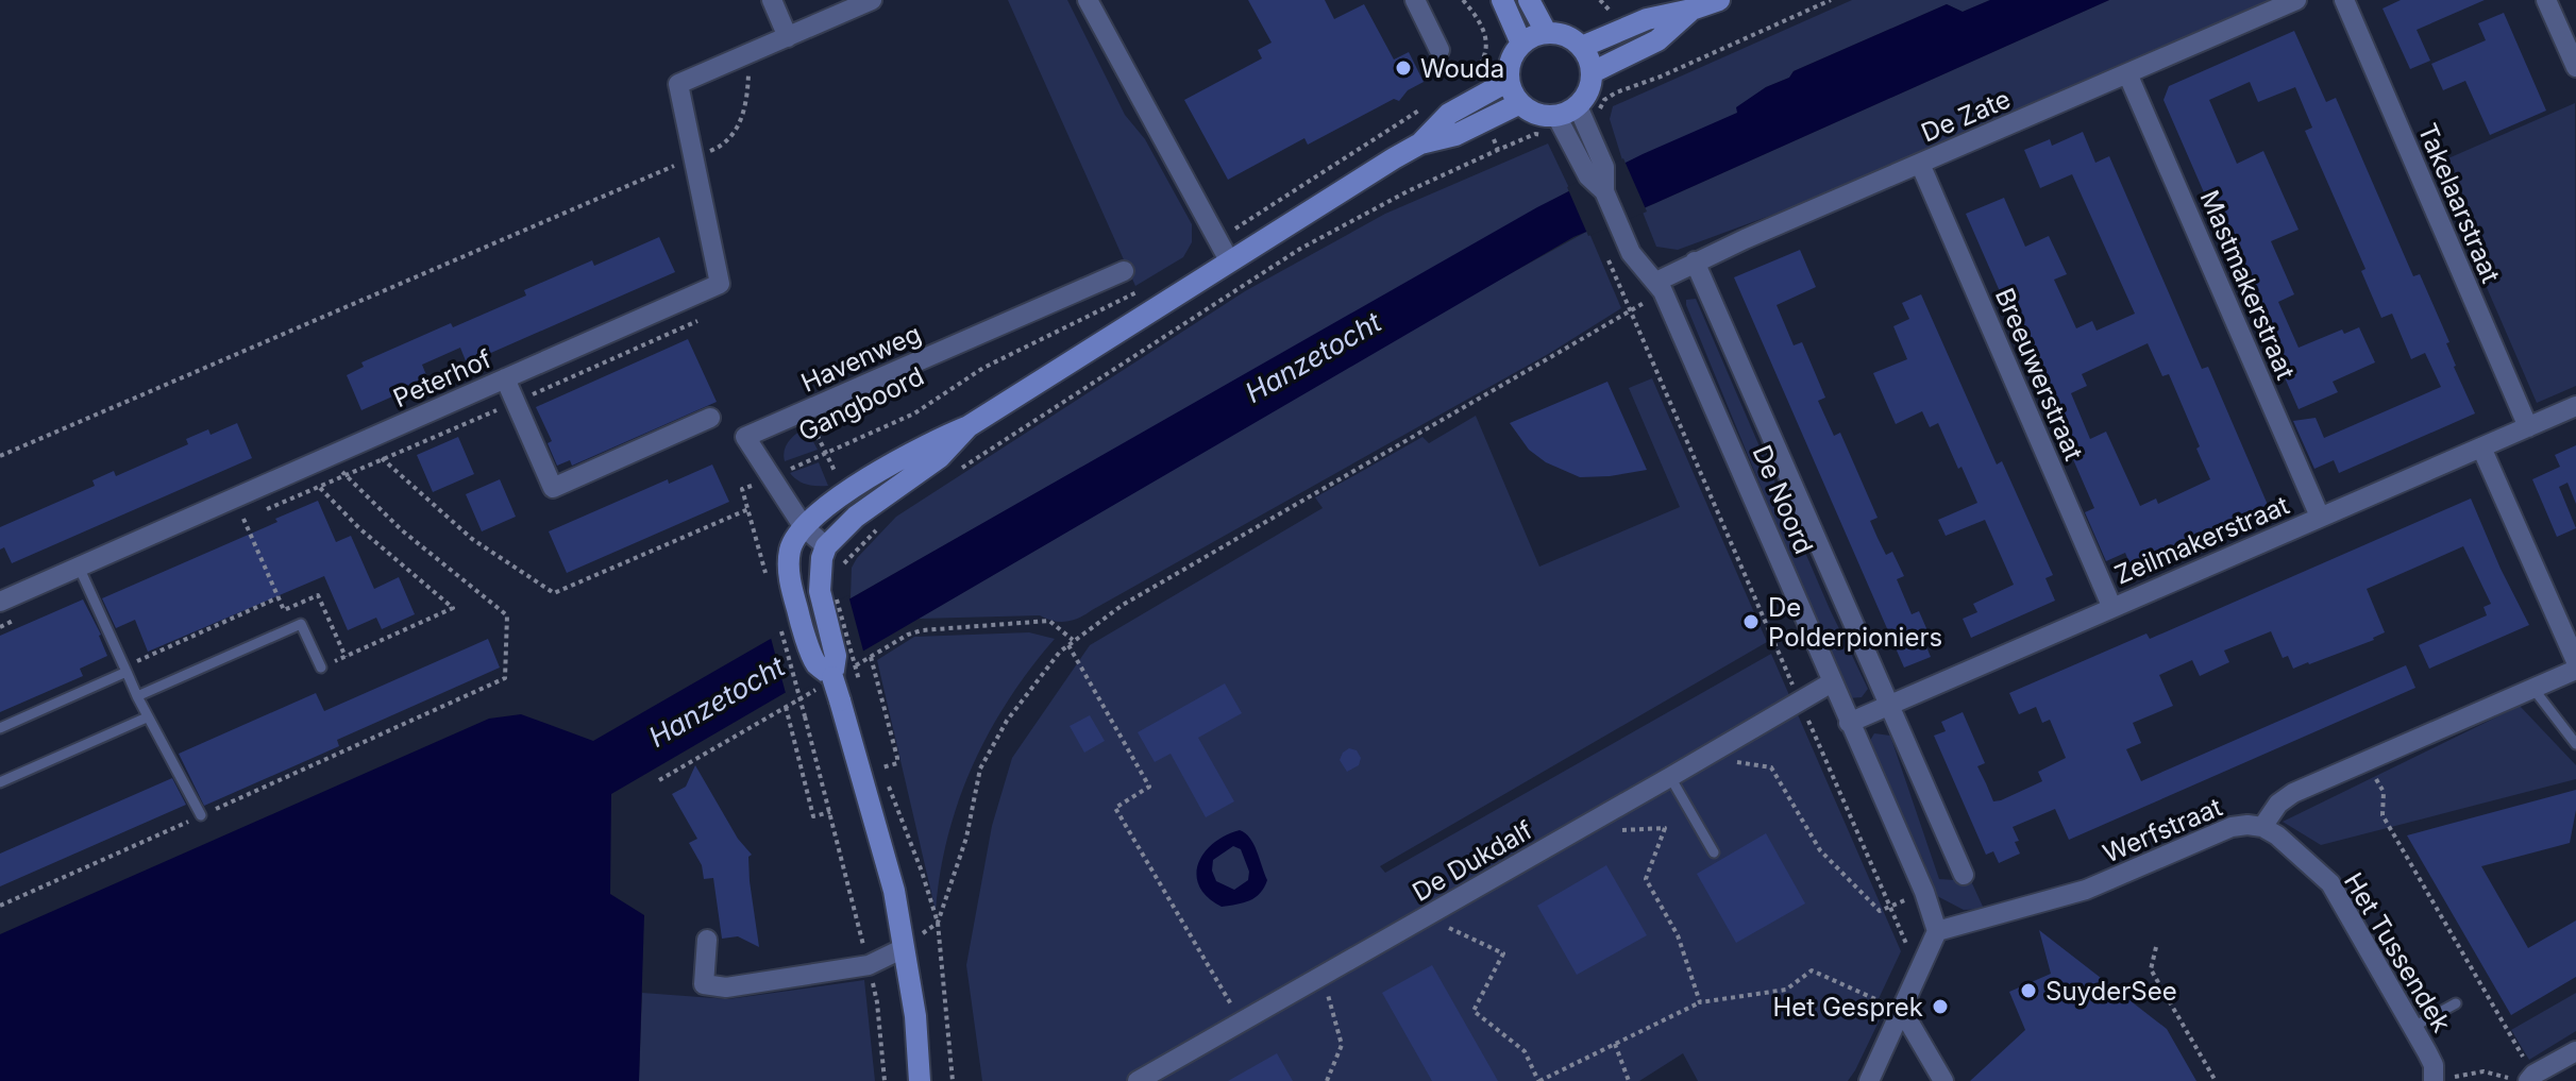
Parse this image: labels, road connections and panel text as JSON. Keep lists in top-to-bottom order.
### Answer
{
  "streets": {
    "street": [
      "De Zate",
      "Takelaarstraat",
      "Mastmakerstraat",
      "Havenweg",
      "Breeuwerstraat",
      "Peterhof",
      "De Noord",
      "Zeilmakerstraat",
      "Werfstraat",
      "De Dukdalf",
      "Het Tussendek"
    ],
    "path": ["Gangboord"]
  },
  "crossings": [
    ["De Zate", "Mastmakerstraat"],
    ["De Zate", "Breeuwerstraat"],
    ["De Zate", "De Noord"],
    ["Takelaarstraat", "Zeilmakerstraat"],
    ["Mastmakerstraat", "Zeilmakerstraat"],
    ["Havenweg", "Gangboord"],
    ["Breeuwerstraat", "Zeilmakerstraat"],
    ["De Noord", "Zeilmakerstraat"],
    ["De Noord", "Werfstraat"],
    ["De Noord", "De Dukdalf"],
    ["Werfstraat", "Het Tussendek"]
  ],
  "water": ["Hanzetocht"],
  "places": [
    "Wouda",
    "De Polderpioniers",
    "SuyderSee",
    "Het Gesprek"
  ]
}
